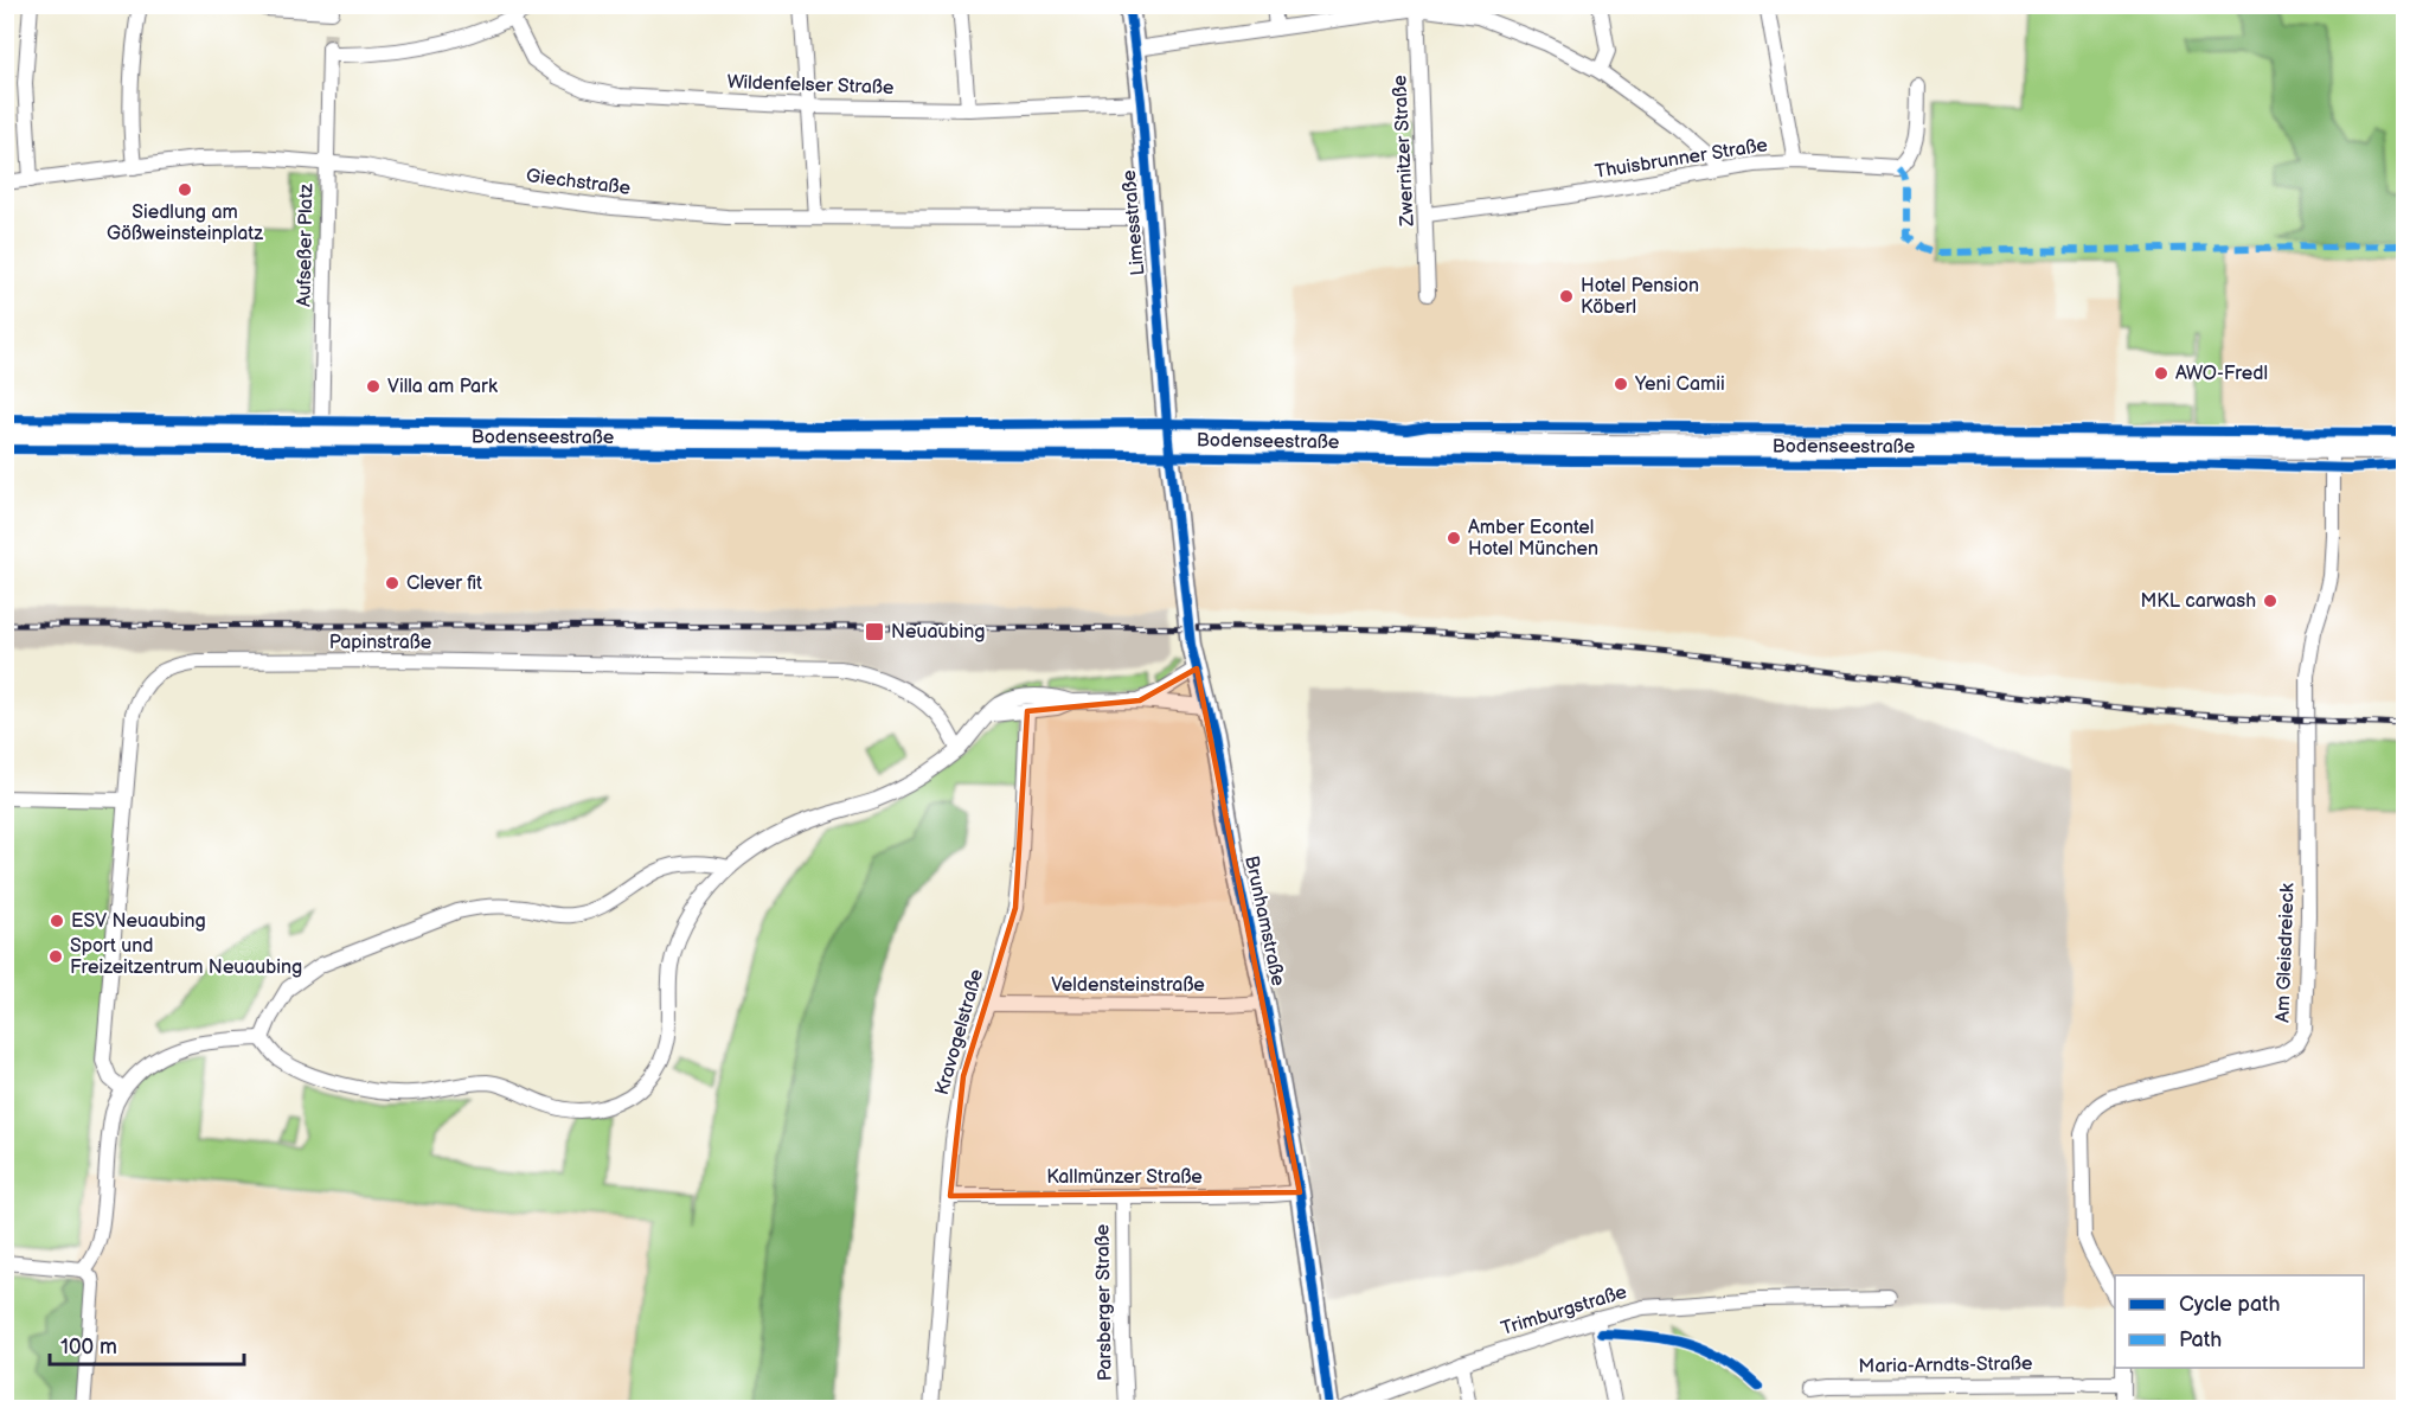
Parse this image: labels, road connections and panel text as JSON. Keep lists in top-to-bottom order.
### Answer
{
  "streets": {
    "main road": ["Bodenseestraße"],
    "street": [
      "Wildenfelser Straße",
      "Zwernitzer Straße",
      "Thuisbrunner Straße",
      "Giechstraße",
      "Limesstraße",
      "Aufseßer Platz",
      "Papinstraße",
      "Brunhamstraße",
      "Am Gleisdreieck",
      "Veldensteinstraße",
      "Kravogelstraße",
      "Kallmünzer Straße",
      "Parsberger Straße",
      "Trimburgstraße",
      "Maria-Arndts-Straße"
    ]
  },
  "crossings": [
    ["Wildenfelser Straße", "Limesstraße"],
    ["Wildenfelser Straße", "Aufseßer Platz"],
    ["Zwernitzer Straße", "Thuisbrunner Straße"],
    ["Giechstraße", "Limesstraße"],
    ["Giechstraße", "Aufseßer Platz"],
    ["Limesstraße", "Bodenseestraße"],
    ["Limesstraße", "Brunhamstraße"],
    ["Aufseßer Platz", "Bodenseestraße"],
    ["Bodenseestraße", "Brunhamstraße"],
    ["Bodenseestraße", "Am Gleisdreieck"],
    ["Brunhamstraße", "Veldensteinstraße"],
    ["Brunhamstraße", "Kallmünzer Straße"],
    ["Veldensteinstraße", "Kravogelstraße"],
    ["Kravogelstraße", "Kallmünzer Straße"],
    ["Kallmünzer Straße", "Parsberger Straße"]
  ],
  "places": {
    "other": [
      "Siedlung am Gößweinsteinplatz",
      "Hotel Pension Köberl",
      "AWO-Fredl",
      "Yeni Camii",
      "Villa am Park",
      "Amber Econtel Hotel München",
      "Clever fit",
      "MKL carwash",
      "ESV Neuaubing",
      "Sport und Freizeitzentrum Neuaubing"
    ],
    "transit": ["Neuaubing"]
  },
  "legend": ["Cycle path", "Path"],
  "scale_bar": "100 m"
}
